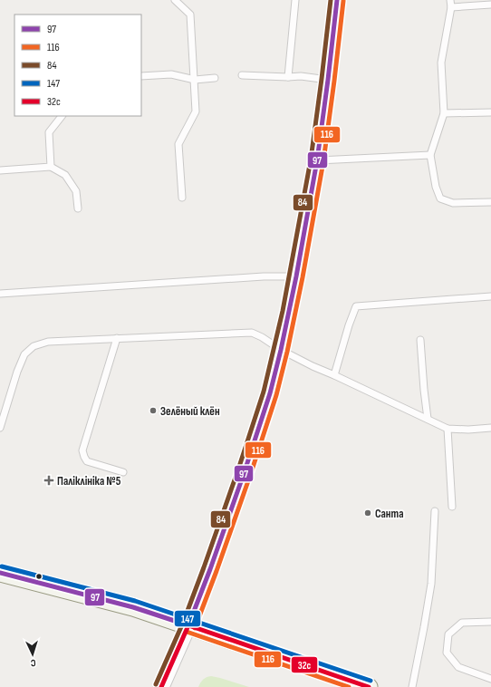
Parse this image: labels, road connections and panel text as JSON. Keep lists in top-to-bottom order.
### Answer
{
  "places": {
    "other": ["Зелёный клён", "Санта"],
    "health": ["Паліклініка №5"]
  },
  "lines": [
    "transit line 97",
    "transit line 84",
    "transit line 116",
    "transit line 147",
    "transit line 32с"
  ],
  "legend": [
    "97",
    "116",
    "84",
    "147",
    "32с"
  ],
  "north": "bottom"
}
